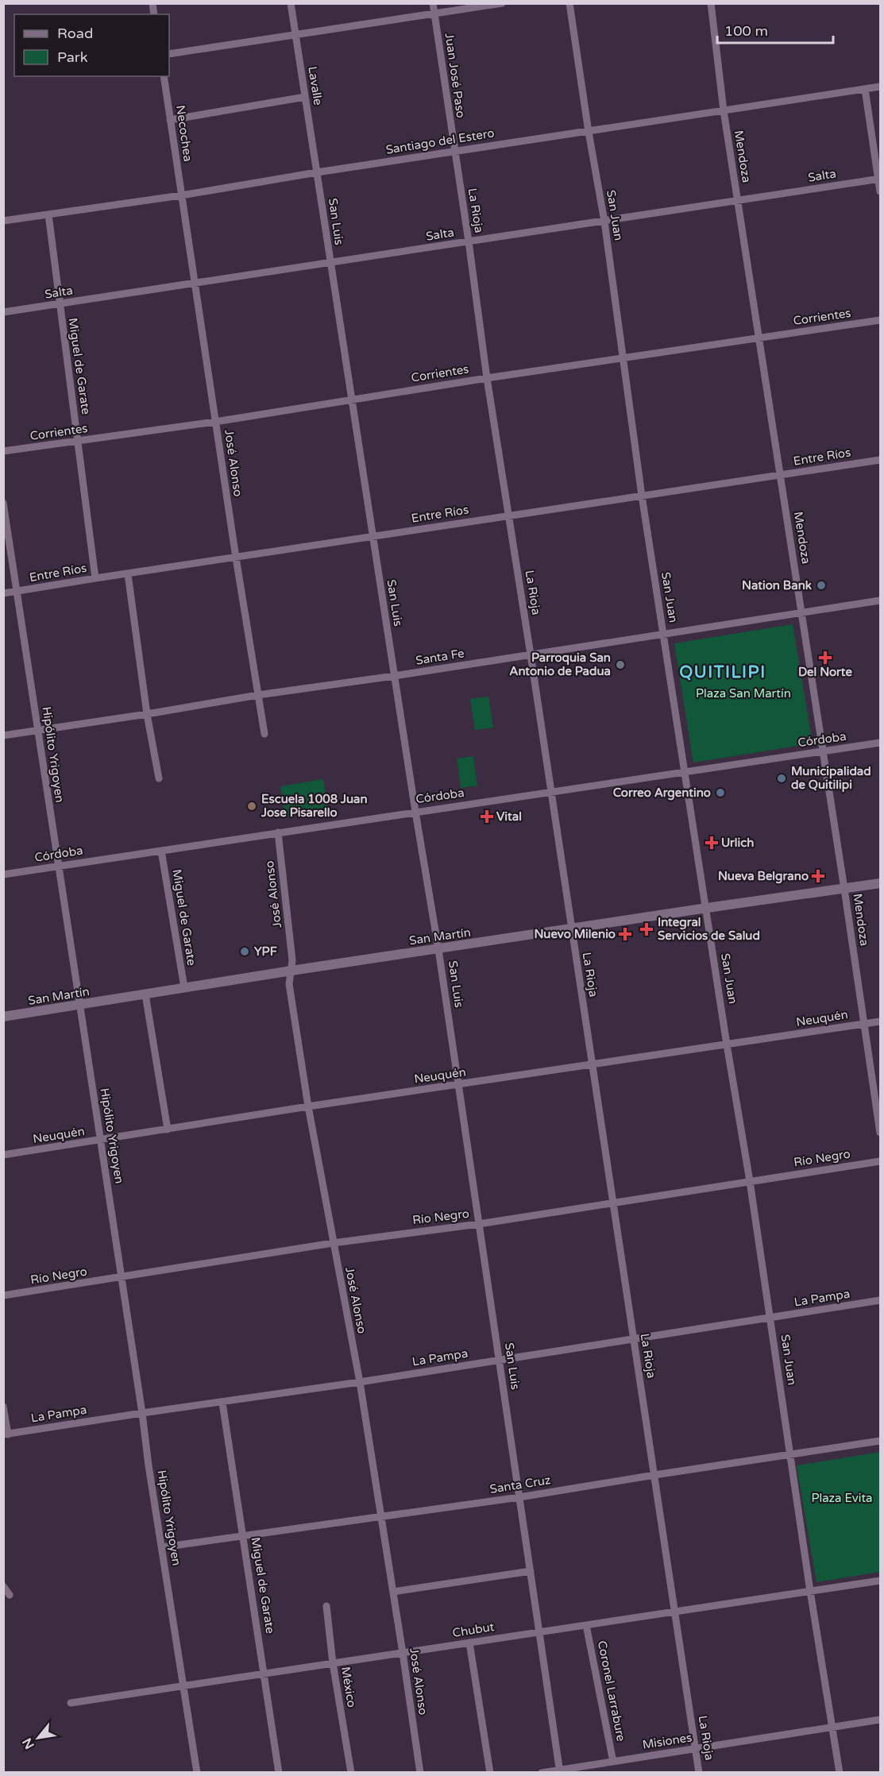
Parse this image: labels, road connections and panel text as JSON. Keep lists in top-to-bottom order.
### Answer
{
  "streets": {
    "street": [
      "Juan José Paso",
      "Lavalle",
      "Necochea",
      "Santiago del Estero",
      "Mendoza",
      "Salta",
      "La Rioja",
      "San Juan",
      "San Luis",
      "Corrientes",
      "Miguel de Garate",
      "Entre Ríos",
      "José Alonso",
      "Santa Fe",
      "Córdoba",
      "Hipólito Yrigoyen",
      "San Martín",
      "Neuquén",
      "Río Negro",
      "La Pampa",
      "Santa Cruz",
      "Chubut",
      "México",
      "Coronel Larrabure",
      "Misiones"
    ]
  },
  "crossings": [
    ["Juan José Paso", "Santiago del Estero"],
    ["Juan José Paso", "La Rioja"],
    ["Lavalle", "Santiago del Estero"],
    ["Lavalle", "San Luis"],
    ["Necochea", "Santiago del Estero"],
    ["Necochea", "José Alonso"],
    ["Santiago del Estero", "Mendoza"],
    ["Santiago del Estero", "La Rioja"],
    ["Santiago del Estero", "San Juan"],
    ["Santiago del Estero", "San Luis"],
    ["Santiago del Estero", "Miguel de Garate"],
    ["Santiago del Estero", "José Alonso"],
    ["Mendoza", "Salta"],
    ["Mendoza", "Corrientes"],
    ["Mendoza", "Entre Ríos"],
    ["Mendoza", "Santa Fe"],
    ["Mendoza", "Córdoba"],
    ["Mendoza", "San Martín"],
    ["Mendoza", "Neuquén"],
    ["Salta", "La Rioja"],
    ["Salta", "San Juan"],
    ["Salta", "San Luis"],
    ["Salta", "Miguel de Garate"],
    ["Salta", "José Alonso"],
    ["La Rioja", "Corrientes"],
    ["La Rioja", "Entre Ríos"],
    ["La Rioja", "Santa Fe"],
    ["La Rioja", "Córdoba"],
    ["La Rioja", "San Martín"],
    ["La Rioja", "Neuquén"],
    ["La Rioja", "Río Negro"],
    ["La Rioja", "La Pampa"],
    ["La Rioja", "Santa Cruz"],
    ["La Rioja", "Chubut"],
    ["La Rioja", "Misiones"],
    ["San Juan", "Corrientes"],
    ["San Juan", "Entre Ríos"],
    ["San Juan", "Santa Fe"],
    ["San Juan", "Córdoba"],
    ["San Juan", "San Martín"],
    ["San Juan", "Neuquén"],
    ["San Juan", "Río Negro"],
    ["San Juan", "La Pampa"],
    ["San Juan", "Santa Cruz"],
    ["San Juan", "Chubut"],
    ["San Juan", "Misiones"],
    ["San Luis", "Corrientes"],
    ["San Luis", "Entre Ríos"],
    ["San Luis", "Santa Fe"],
    ["San Luis", "Córdoba"],
    ["San Luis", "San Martín"],
    ["San Luis", "Neuquén"],
    ["San Luis", "Río Negro"],
    ["San Luis", "La Pampa"],
    ["San Luis", "Santa Cruz"],
    ["San Luis", "Chubut"],
    ["San Luis", "Misiones"],
    ["Corrientes", "Miguel de Garate"],
    ["Corrientes", "José Alonso"],
    ["Miguel de Garate", "Entre Ríos"],
    ["Miguel de Garate", "Córdoba"],
    ["Miguel de Garate", "San Martín"],
    ["Miguel de Garate", "La Pampa"],
    ["Miguel de Garate", "Santa Cruz"],
    ["Miguel de Garate", "Chubut"],
    ["Entre Ríos", "José Alonso"],
    ["Entre Ríos", "Hipólito Yrigoyen"],
    ["José Alonso", "Santa Fe"],
    ["José Alonso", "Córdoba"],
    ["José Alonso", "San Martín"],
    ["José Alonso", "Neuquén"],
    ["José Alonso", "Río Negro"],
    ["José Alonso", "La Pampa"],
    ["José Alonso", "Santa Cruz"],
    ["José Alonso", "Chubut"],
    ["Santa Fe", "Hipólito Yrigoyen"],
    ["Córdoba", "Hipólito Yrigoyen"],
    ["Hipólito Yrigoyen", "San Martín"],
    ["Hipólito Yrigoyen", "Neuquén"],
    ["Hipólito Yrigoyen", "Río Negro"],
    ["Hipólito Yrigoyen", "La Pampa"],
    ["Hipólito Yrigoyen", "Santa Cruz"],
    ["Hipólito Yrigoyen", "Chubut"],
    ["Chubut", "México"],
    ["Chubut", "Coronel Larrabure"],
    ["Coronel Larrabure", "Misiones"]
  ],
  "districts": ["QUITILIPI"],
  "parks": ["Plaza San Martín", "Plaza Evita"],
  "places": {
    "other": [
      "Nation Bank",
      "Parroquia San Antonio de Padua",
      "Municipalidad de Quitilipi",
      "Correo Argentino",
      "Escuela 1008 Juan Jose Pisarello",
      "YPF"
    ],
    "health": [
      "Del Norte",
      "Vital",
      "Urlich",
      "Nueva Belgrano",
      "Integral Servicios de Salud",
      "Nuevo Milenio"
    ]
  },
  "legend": ["Road", "Park"],
  "scale_bar": "100 m",
  "north": "bottom left"
}
